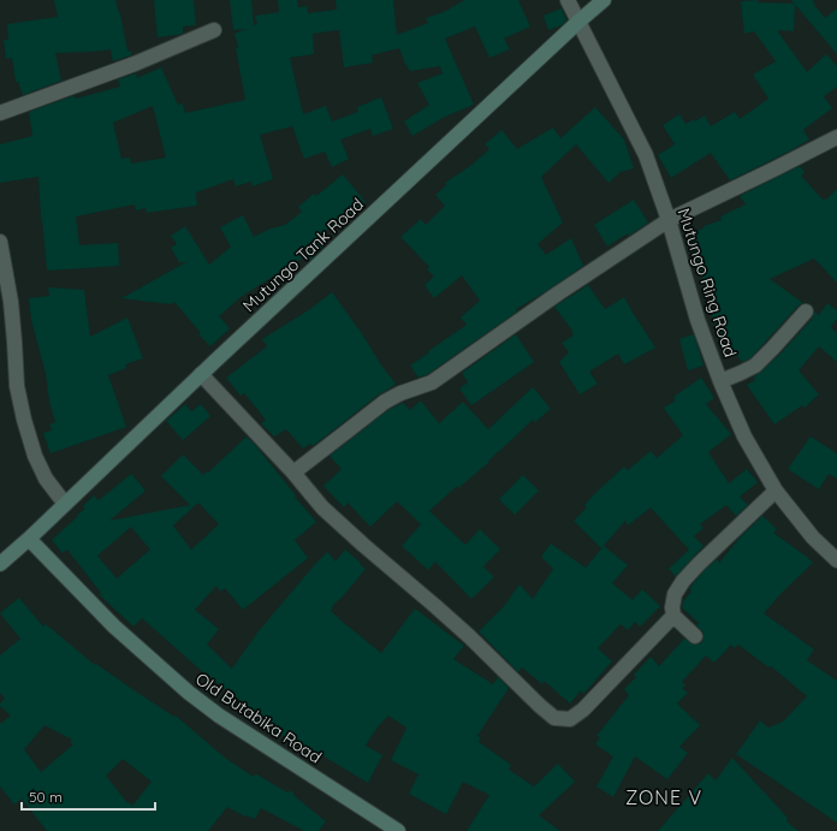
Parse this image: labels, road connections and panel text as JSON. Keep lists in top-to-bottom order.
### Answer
{
  "streets": {
    "street": ["Mutungo Tank Road", "Mutungo Ring Road", "Old Butabika Road"]
  },
  "crossings": [
    ["Mutungo Tank Road", "Mutungo Ring Road"],
    ["Mutungo Tank Road", "Old Butabika Road"]
  ],
  "districts": ["ZONE V"],
  "scale_bar": "50 m"
}
